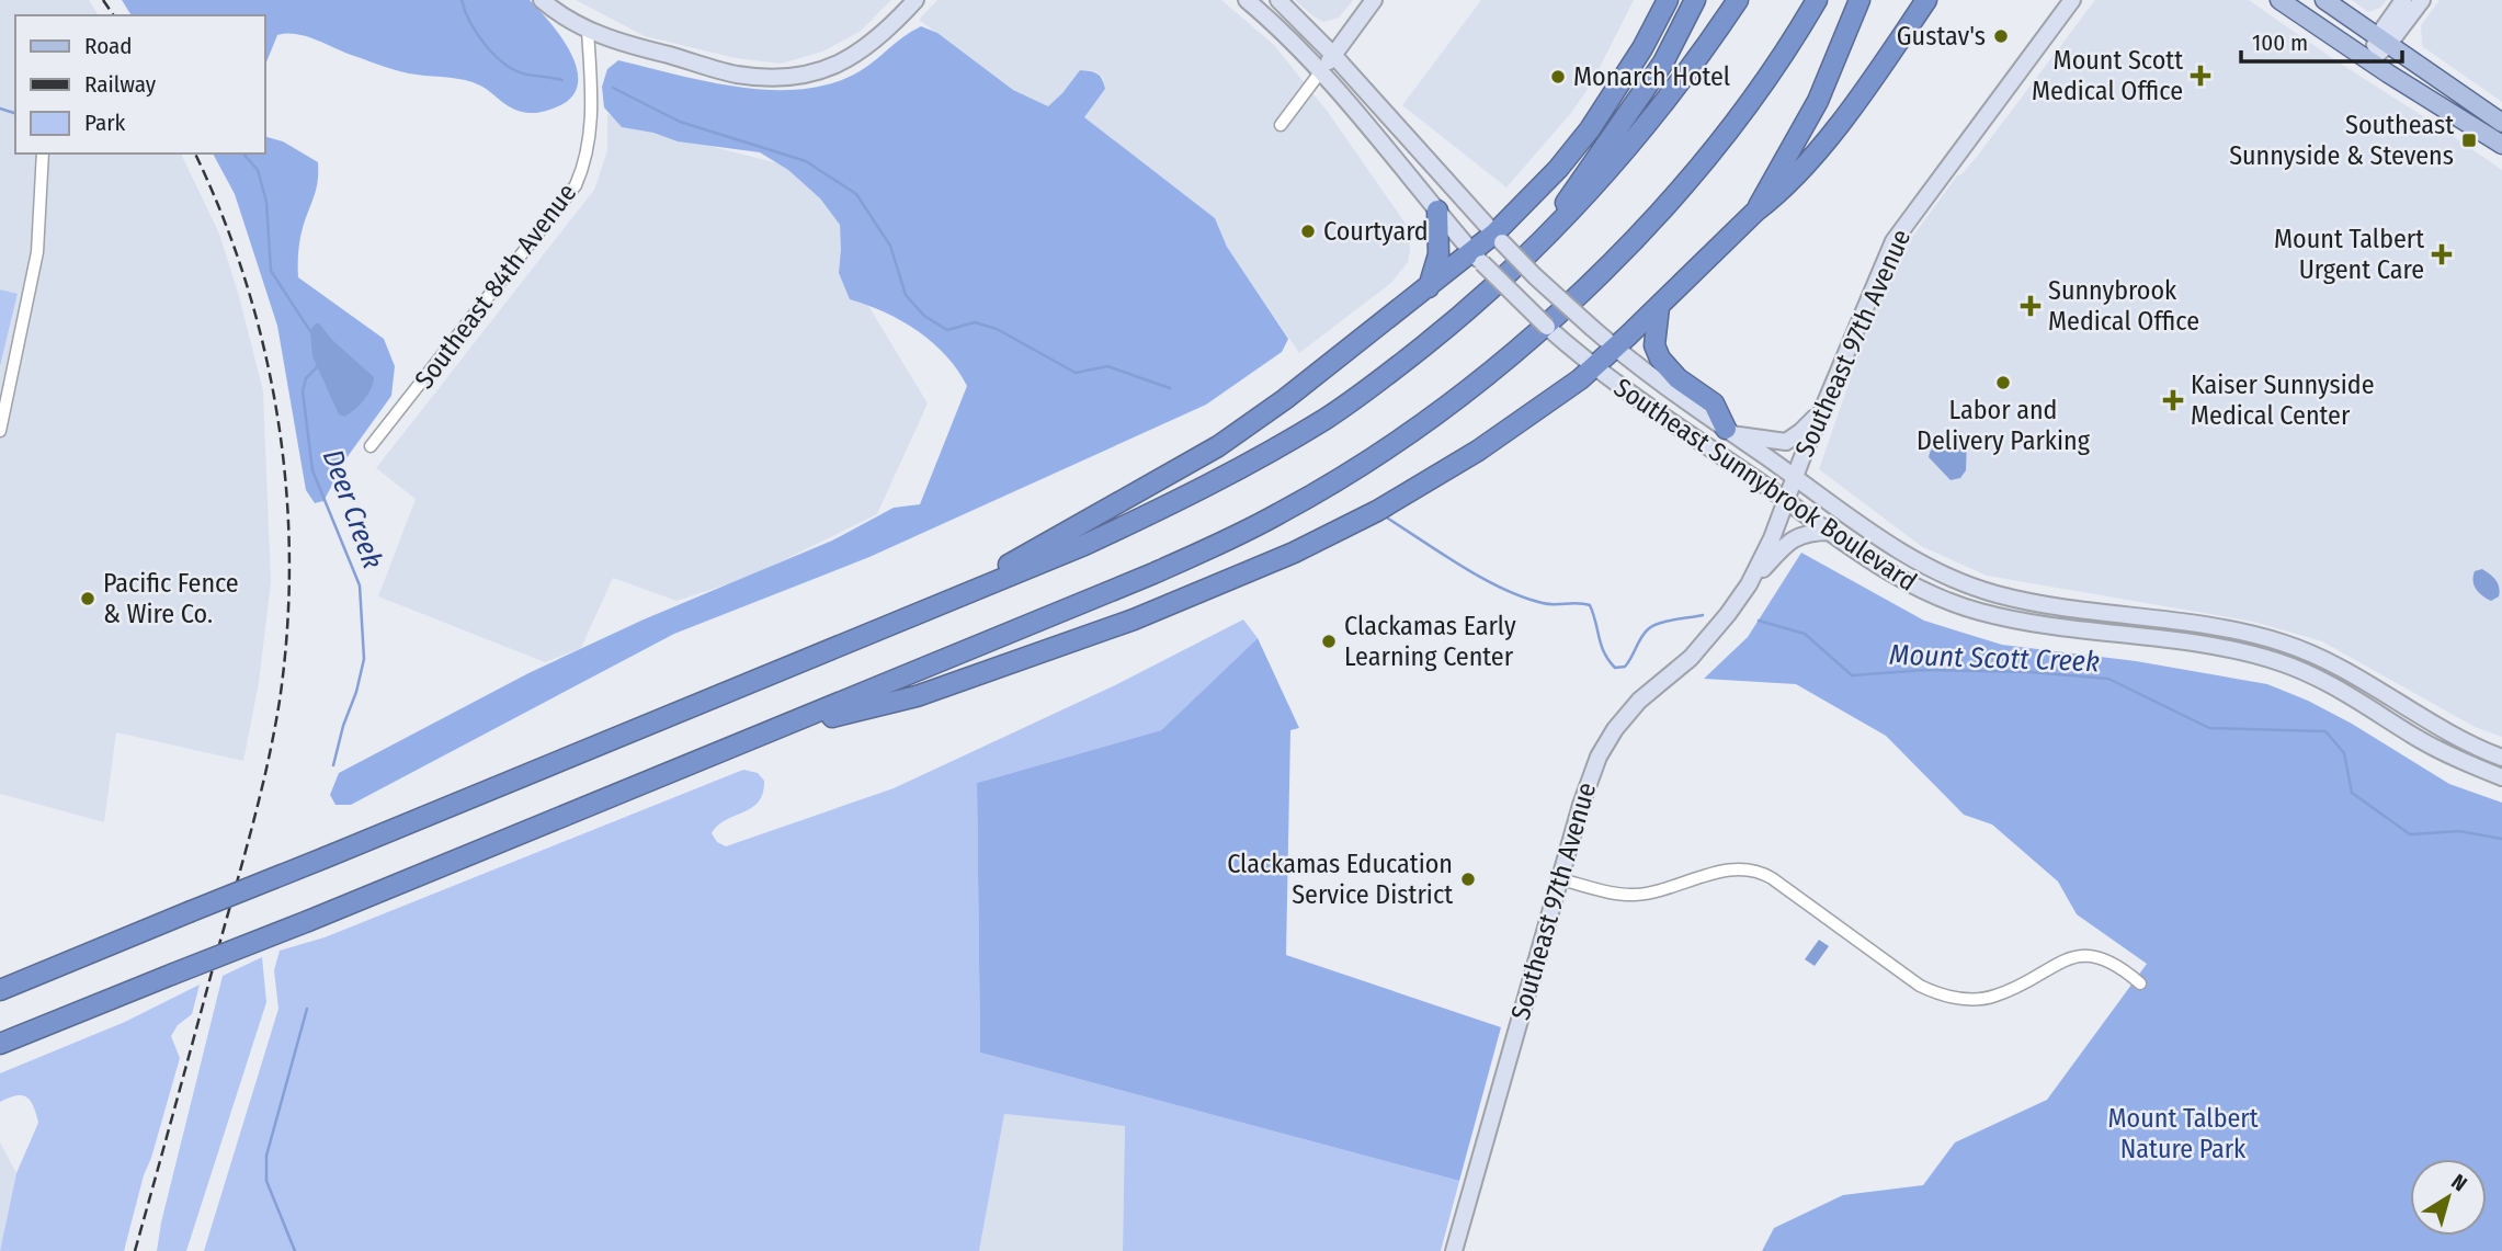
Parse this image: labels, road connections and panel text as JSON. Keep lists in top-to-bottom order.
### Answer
{
  "streets": {
    "main road": ["Southeast 97th Avenue", "Southeast Sunnybrook Boulevard"],
    "street": ["Southeast 84th Avenue"]
  },
  "crossings": [
    ["Southeast 97th Avenue", "Southeast Sunnybrook Boulevard"]
  ],
  "water": ["Deer Creek", "Mount Scott Creek"],
  "parks": ["Mount Talbert Nature Park"],
  "places": {
    "other": [
      "Gustav's",
      "Monarch Hotel",
      "Courtyard",
      "Labor and Delivery Parking",
      "Pacific Fence & Wire Co.",
      "Clackamas Early Learning Center",
      "Clackamas Education Service District"
    ],
    "health": [
      "Mount Scott Medical Office",
      "Mount Talbert Urgent Care",
      "Sunnybrook Medical Office",
      "Kaiser Sunnyside Medical Center"
    ],
    "transit": ["Southeast Sunnyside & Stevens"]
  },
  "legend": ["Road", "Railway", "Park"],
  "scale_bar": "100 m",
  "north": "top right"
}
